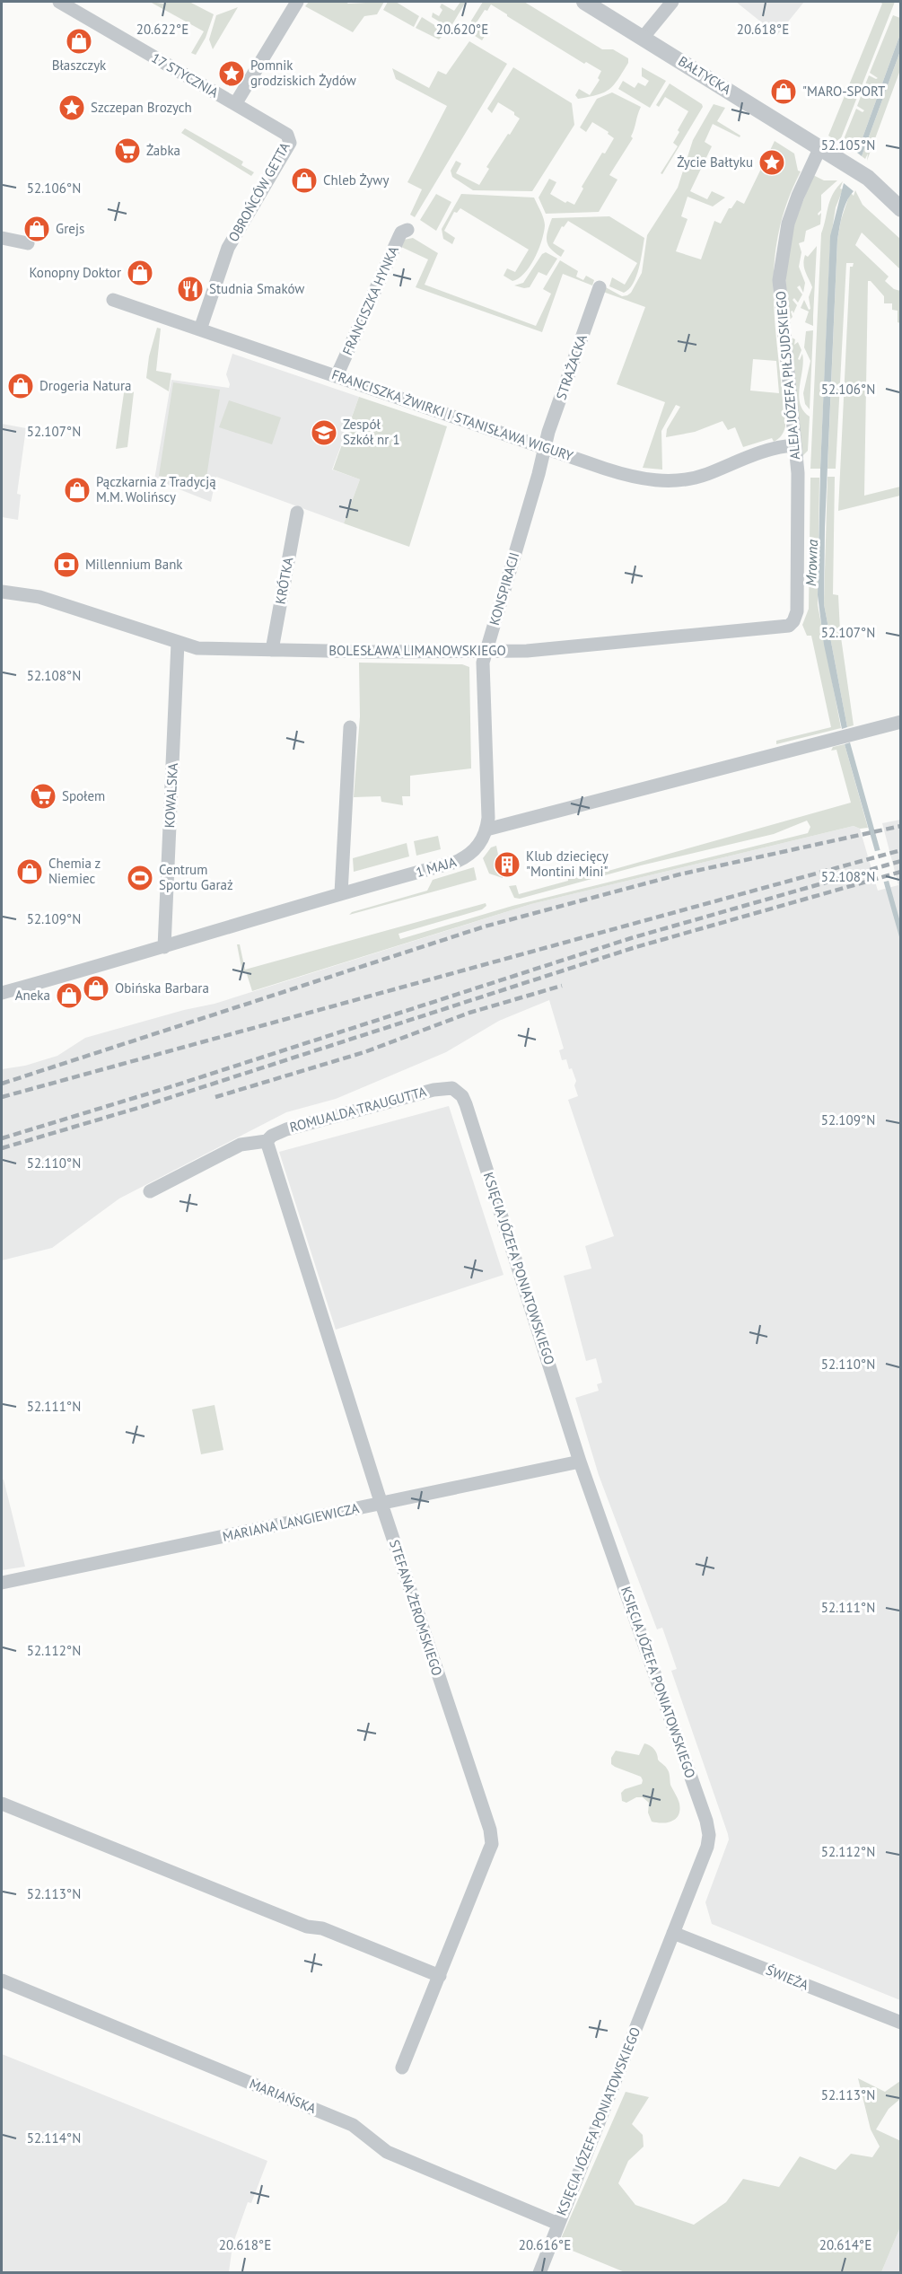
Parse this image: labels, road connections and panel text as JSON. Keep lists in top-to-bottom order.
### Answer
{
  "streets": {
    "street": [
      "17 STYCZNIA",
      "BAŁTYCKA",
      "OBROŃCÓW GETTA",
      "FRANCISZKA HYNKA",
      "STRAŻACKA",
      "ALEJA JÓZEFA PIŁSUDSKIEGO",
      "FRANCISZKA ŻWIRKI I STANISŁAWA WIGURY",
      "KRÓTKA",
      "KONSPIRACJI",
      "BOLESŁAWA LIMANOWSKIEGO",
      "KOWALSKA",
      "1 MAJA",
      "ROMUALDA TRAUGUTTA",
      "KSIĘCIA JÓZEFA PONIATOWSKIEGO",
      "MARIANA LANGIEWICZA",
      "STEFANA ŻEROMSKIEGO",
      "ŚWIEŻA",
      "MARIAŃSKA"
    ]
  },
  "crossings": [
    ["17 STYCZNIA", "OBROŃCÓW GETTA"],
    ["BAŁTYCKA", "ALEJA JÓZEFA PIŁSUDSKIEGO"],
    ["OBROŃCÓW GETTA", "FRANCISZKA ŻWIRKI I STANISŁAWA WIGURY"],
    ["FRANCISZKA HYNKA", "FRANCISZKA ŻWIRKI I STANISŁAWA WIGURY"],
    ["STRAŻACKA", "FRANCISZKA ŻWIRKI I STANISŁAWA WIGURY"],
    ["STRAŻACKA", "KONSPIRACJI"],
    ["ALEJA JÓZEFA PIŁSUDSKIEGO", "FRANCISZKA ŻWIRKI I STANISŁAWA WIGURY"],
    ["ALEJA JÓZEFA PIŁSUDSKIEGO", "BOLESŁAWA LIMANOWSKIEGO"],
    ["FRANCISZKA ŻWIRKI I STANISŁAWA WIGURY", "KONSPIRACJI"],
    ["KRÓTKA", "BOLESŁAWA LIMANOWSKIEGO"],
    ["KONSPIRACJI", "BOLESŁAWA LIMANOWSKIEGO"],
    ["KONSPIRACJI", "1 MAJA"],
    ["BOLESŁAWA LIMANOWSKIEGO", "KOWALSKA"],
    ["KOWALSKA", "1 MAJA"],
    ["ROMUALDA TRAUGUTTA", "KSIĘCIA JÓZEFA PONIATOWSKIEGO"],
    ["ROMUALDA TRAUGUTTA", "STEFANA ŻEROMSKIEGO"],
    ["KSIĘCIA JÓZEFA PONIATOWSKIEGO", "MARIANA LANGIEWICZA"],
    ["KSIĘCIA JÓZEFA PONIATOWSKIEGO", "ŚWIEŻA"],
    ["KSIĘCIA JÓZEFA PONIATOWSKIEGO", "MARIAŃSKA"],
    ["MARIANA LANGIEWICZA", "STEFANA ŻEROMSKIEGO"]
  ],
  "water": ["Mrowna"],
  "places": {
    "shop": [
      "Błaszczyk",
      "\"MARO-SPORT",
      "Chleb Żywy",
      "Grejs",
      "Konopny Doktor",
      "Drogeria Natura",
      "Pączkarnia z Tradycją M.M. Wolińscy",
      "Chemia z Niemiec",
      "Obińska Barbara",
      "Aneka"
    ],
    "place": ["Pomnik grodziskich Żydów", "Szczepan Brozych", "Życie Bałtyku"],
    "supermarket": ["Żabka", "Społem"],
    "restaurant": ["Studnia Smaków"],
    "school or university": ["Zespół Szkół nr 1"],
    "bank": ["Millennium Bank"],
    "building": ["Klub dziecięcy \"Montini Mini\""],
    "sports": ["Centrum Sportu Garaż"]
  },
  "coordinates": [
    "20.622°E",
    "20.620°E",
    "20.618°E",
    "52.105°N",
    "52.106°N",
    "52.107°N",
    "52.108°N",
    "52.109°N",
    "52.110°N",
    "52.111°N",
    "52.112°N",
    "52.113°N",
    "52.114°N",
    "20.616°E",
    "20.614°E"
  ]
}
